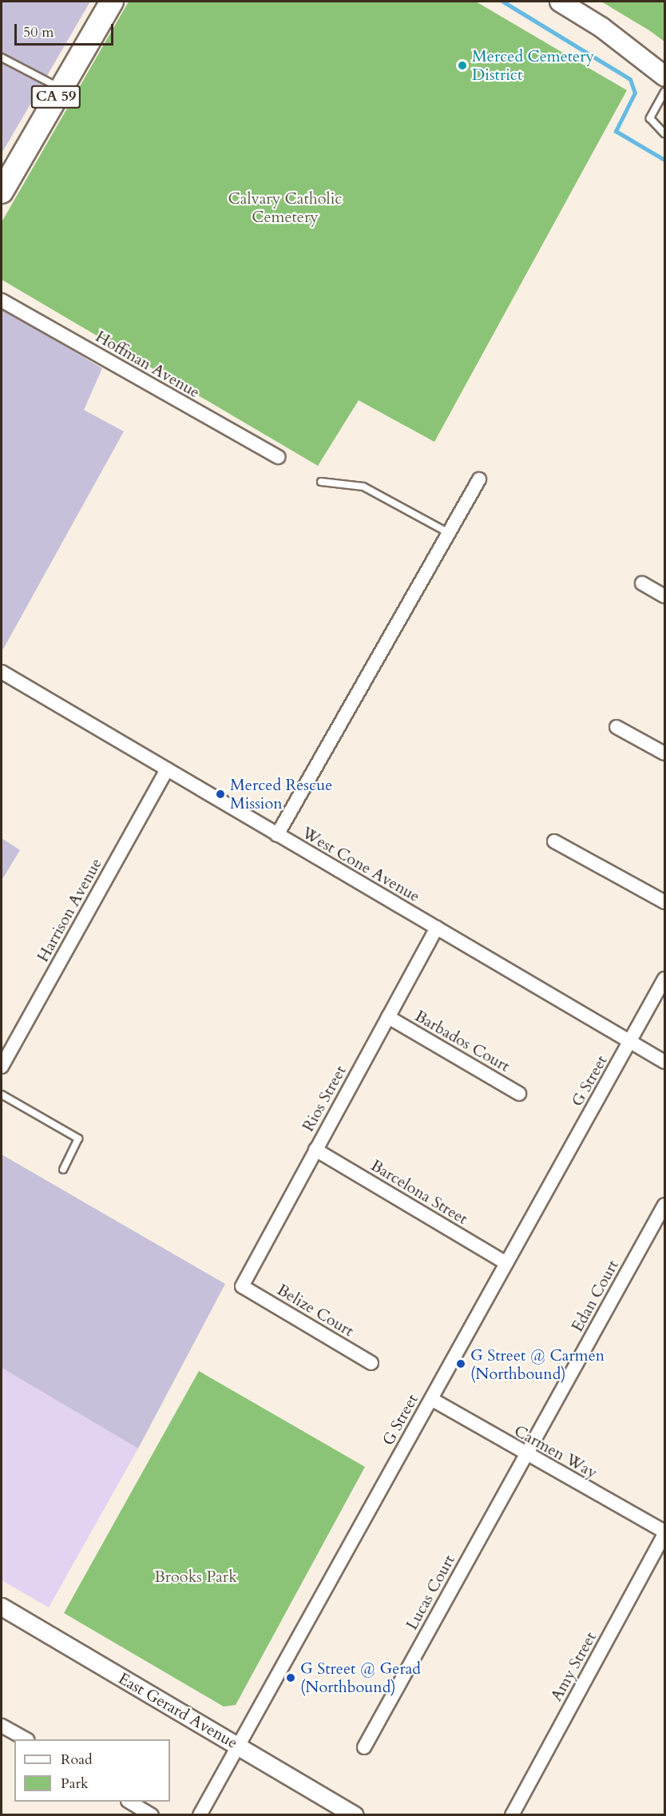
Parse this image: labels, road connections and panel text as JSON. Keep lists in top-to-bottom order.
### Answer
{
  "streets": {
    "highway": ["CA 59"],
    "street": [
      "Hoffman Avenue",
      "West Cone Avenue",
      "Harrison Avenue",
      "Barbados Court",
      "G Street",
      "Rios Street",
      "Barcelona Street",
      "Edan Court",
      "Belize Court",
      "Carmen Way",
      "Lucas Court",
      "Amy Street",
      "East Gerard Avenue"
    ]
  },
  "crossings": [
    ["West Cone Avenue", "Harrison Avenue"],
    ["West Cone Avenue", "G Street"],
    ["West Cone Avenue", "Rios Street"],
    ["Barbados Court", "Rios Street"],
    ["G Street", "Barcelona Street"],
    ["G Street", "Carmen Way"],
    ["G Street", "East Gerard Avenue"],
    ["Rios Street", "Barcelona Street"],
    ["Rios Street", "Belize Court"],
    ["Edan Court", "Carmen Way"],
    ["Edan Court", "Lucas Court"],
    ["Carmen Way", "Lucas Court"],
    ["Carmen Way", "Amy Street"]
  ],
  "parks": ["Calvary Catholic Cemetery", "Brooks Park"],
  "places": [
    "Merced Cemetery District",
    "Merced Rescue Mission",
    "G Street @ Carmen (Northbound)",
    "G Street @ Gerad (Northbound)"
  ],
  "legend": ["Road", "Park"],
  "scale_bar": "50 m"
}
